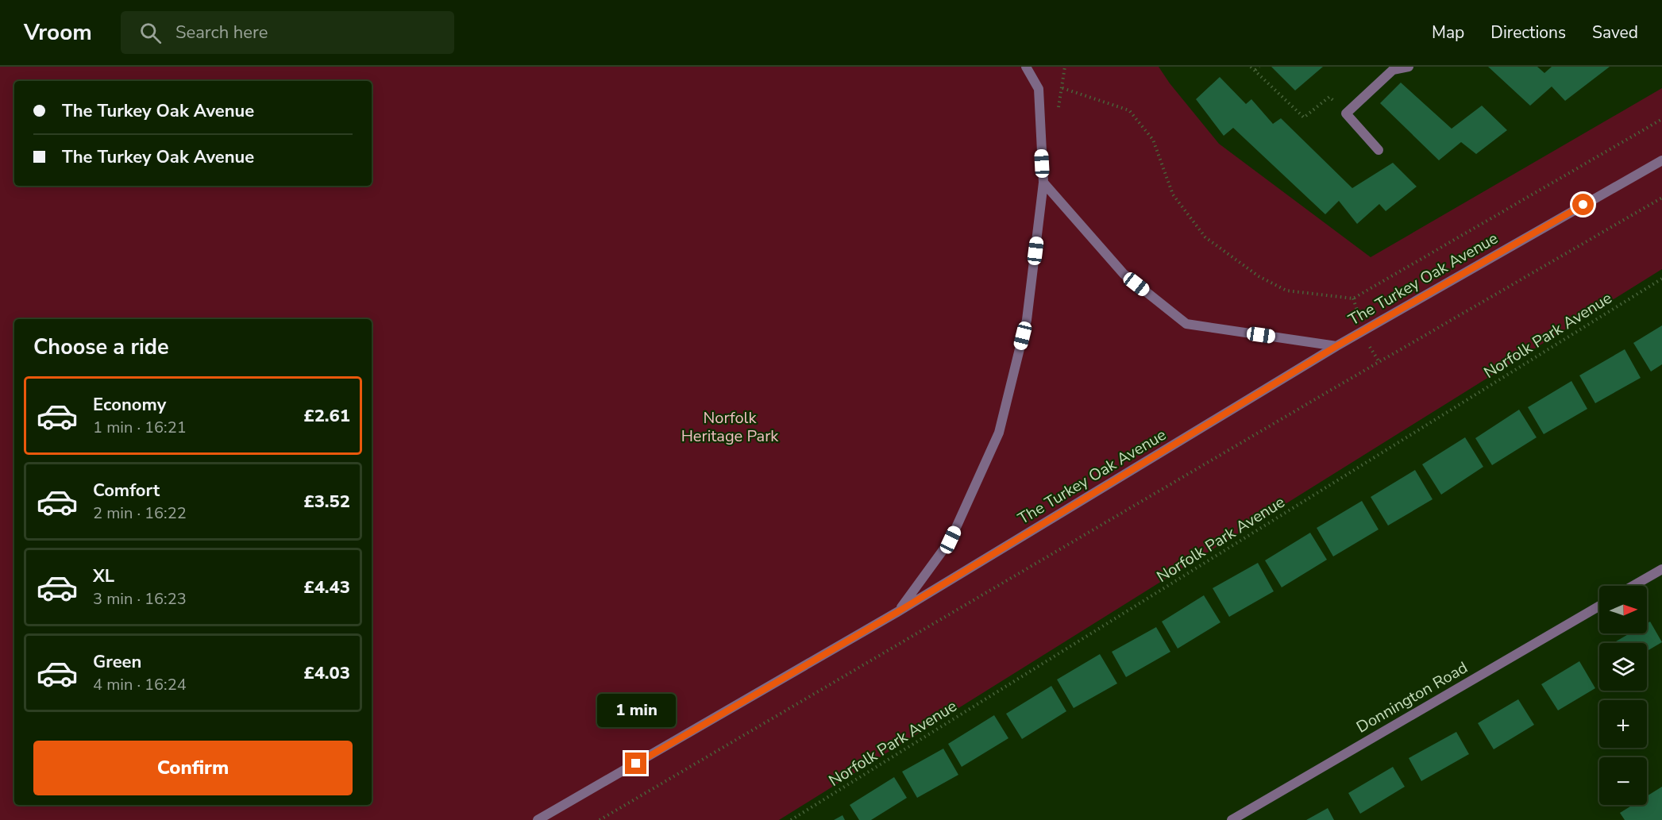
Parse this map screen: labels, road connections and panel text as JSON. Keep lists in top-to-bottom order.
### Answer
{
  "streets": {
    "street": ["The Turkey Oak Avenue", "Donnington Road"],
    "path": ["Norfolk Park Avenue"]
  },
  "parks": ["Norfolk Heritage Park"],
  "north": "right",
  "page": {
    "header": "Vroom",
    "search": "Search here",
    "nav": ["Map", "Directions", "Saved"],
    "banner": ["The Turkey Oak Avenue", "The Turkey Oak Avenue"],
    "heading": "Choose a ride",
    "list": [
      {
        "name": "Economy",
        "note": "1 min · 16:21",
        "value": "£2.61"
      },
      {
        "name": "Comfort",
        "note": "2 min · 16:22",
        "value": "£3.52"
      },
      {
        "name": "XL",
        "note": "3 min · 16:23",
        "value": "£4.43"
      },
      {
        "name": "Green",
        "note": "4 min · 16:24",
        "value": "£4.03"
      }
    ],
    "map_buttons": ["+", "−"],
    "bubble": "1 min",
    "buttons": "Confirm"
  }
}
